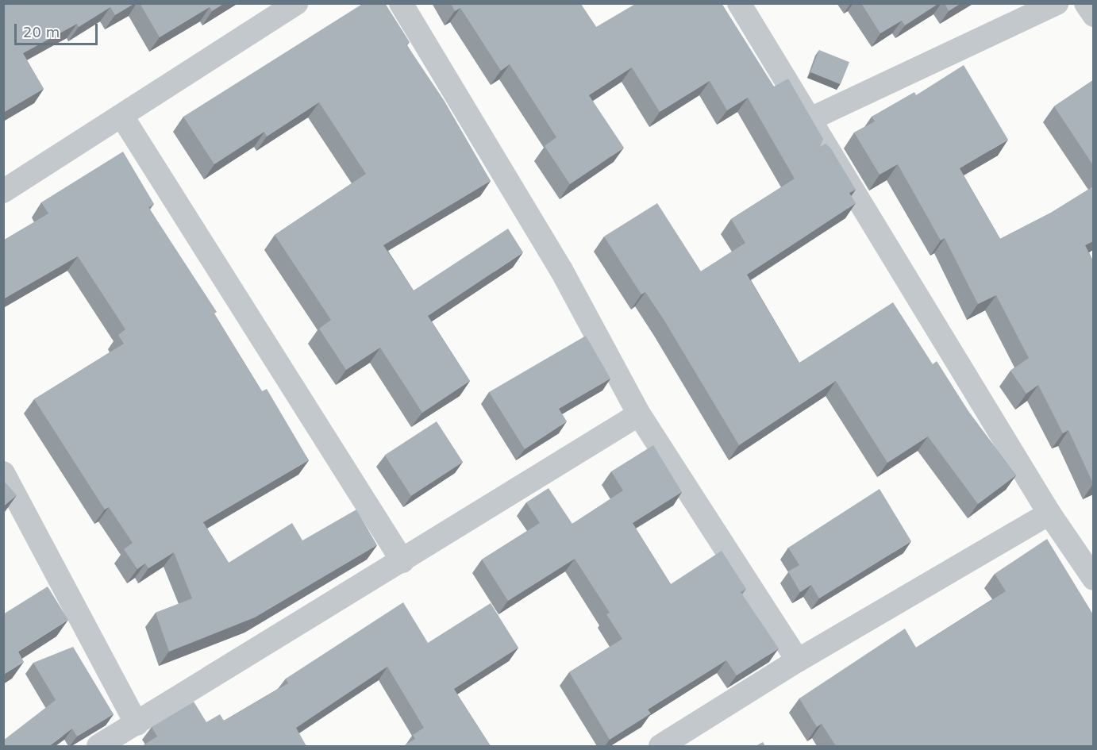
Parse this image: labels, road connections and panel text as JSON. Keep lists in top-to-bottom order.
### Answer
{
  "scale_bar": "20 m"
}
